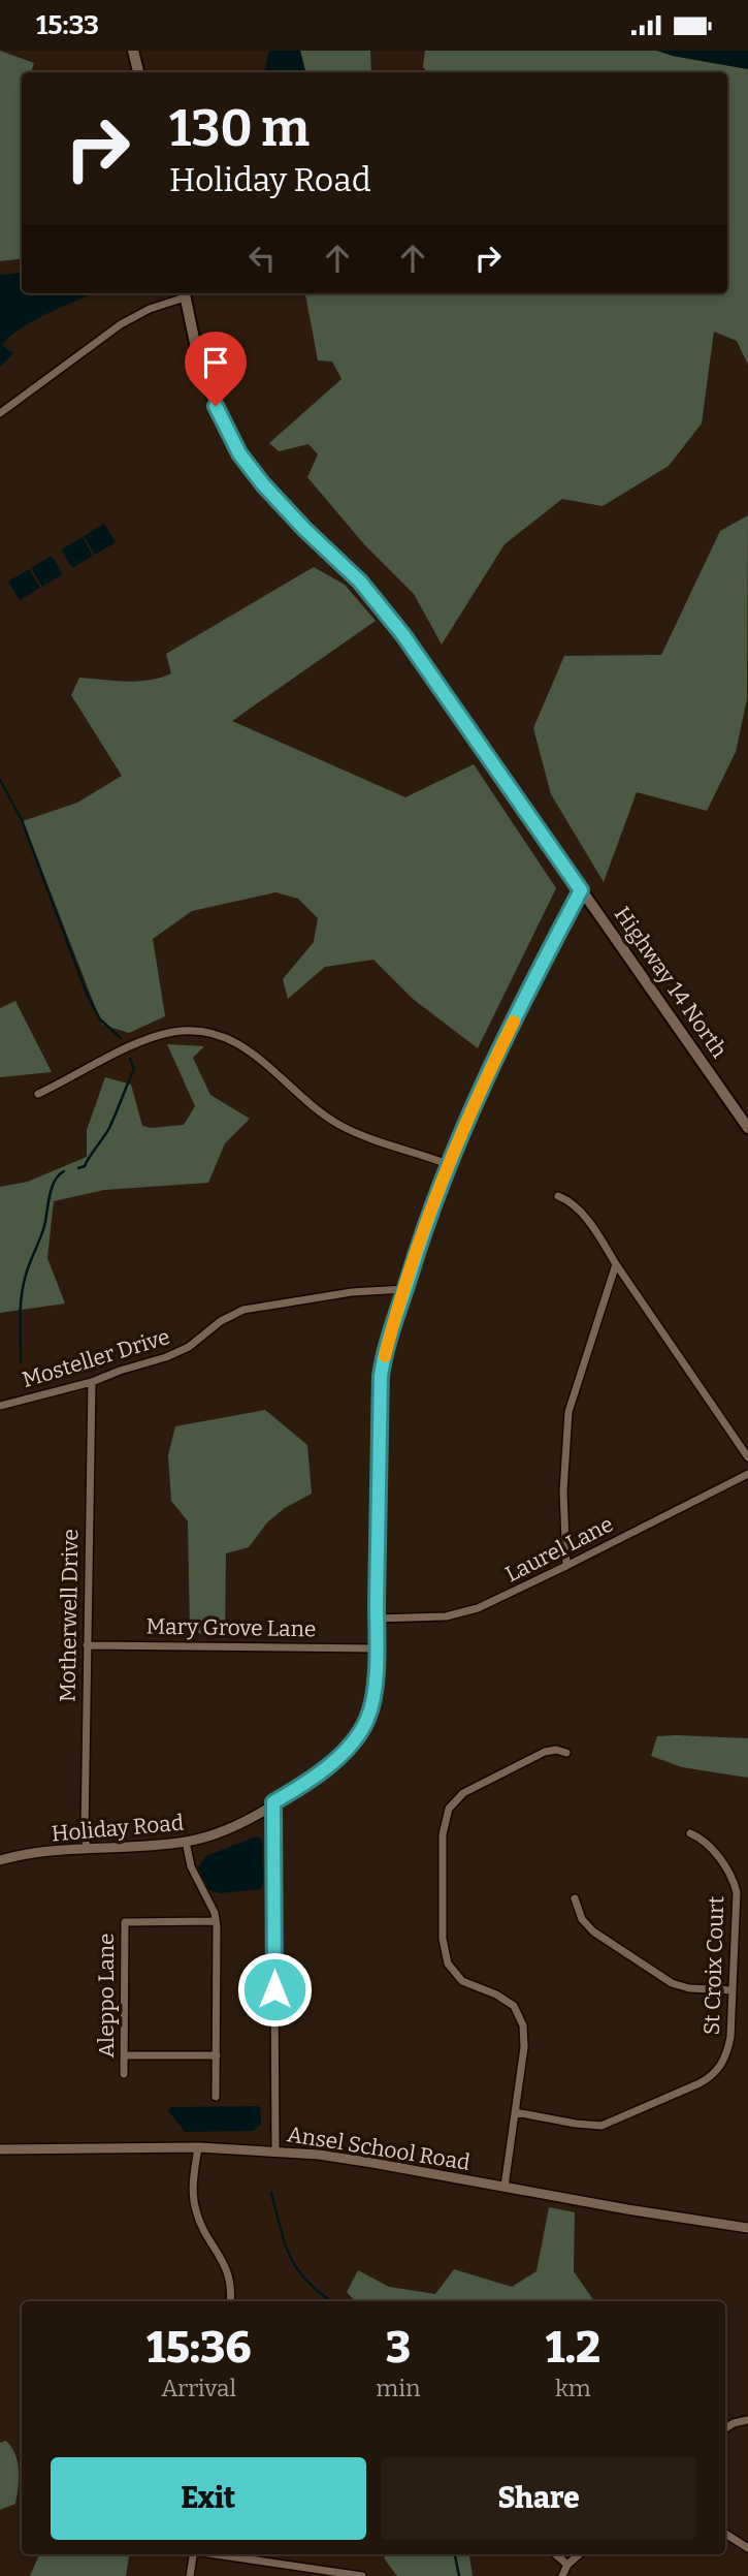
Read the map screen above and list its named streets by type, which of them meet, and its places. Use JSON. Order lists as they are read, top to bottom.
{
  "streets": {
    "main road": ["Highway 14 North"],
    "street": [
      "Mosteller Drive",
      "Laurel Lane",
      "Motherwell Drive",
      "Mary Grove Lane",
      "Holiday Road",
      "St Croix Court",
      "Aleppo Lane",
      "Ansel School Road"
    ]
  },
  "crossings": [
    ["Highway 14 North", "Holiday Road"],
    ["Mosteller Drive", "Motherwell Drive"],
    ["Mosteller Drive", "Holiday Road"],
    ["Laurel Lane", "Holiday Road"],
    ["Motherwell Drive", "Mary Grove Lane"],
    ["Motherwell Drive", "Holiday Road"],
    ["Mary Grove Lane", "Holiday Road"]
  ],
  "page": {
    "status": "15:33",
    "turn": ["130 m", "Holiday Road"],
    "eta": [
      "15:36",
      "Arrival",
      "3",
      "min",
      "1.2",
      "km"
    ],
    "buttons": ["Exit", "Share"]
  }
}
